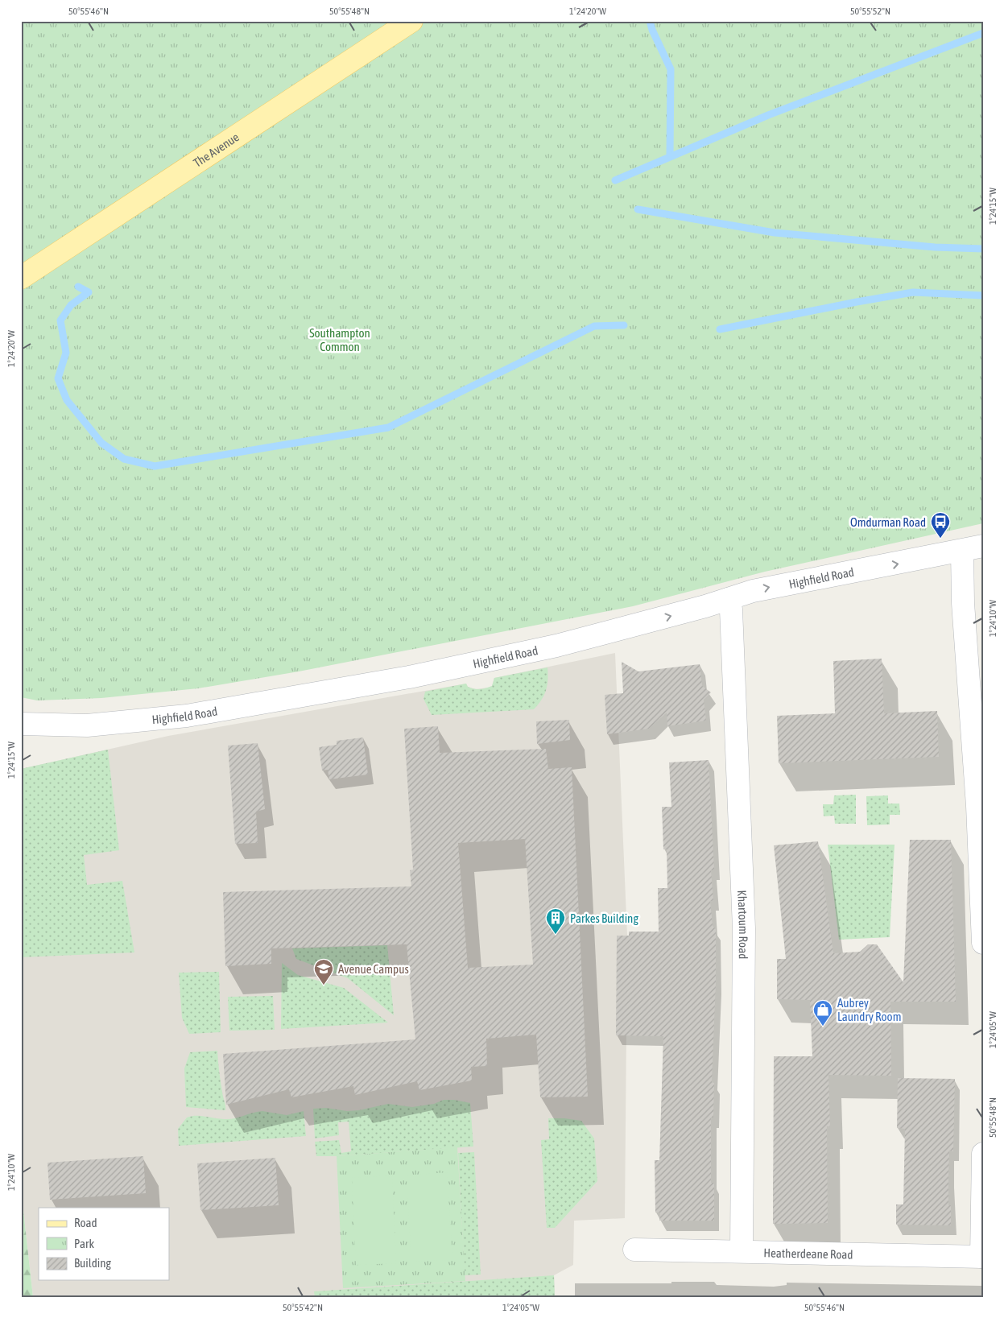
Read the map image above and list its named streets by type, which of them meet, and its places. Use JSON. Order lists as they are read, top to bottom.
{
  "streets": {
    "main road": ["The Avenue"],
    "street": ["Highfield Road", "Khartoum Road", "Heatherdeane Road"]
  },
  "crossings": [
    ["Highfield Road", "Khartoum Road"],
    ["Khartoum Road", "Heatherdeane Road"]
  ],
  "one_way": ["Highfield Road"],
  "parks": ["Southampton Common"],
  "places": {
    "bus stop": ["Omdurman Road"],
    "building": ["Parkes Building"],
    "school or university": ["Avenue Campus"],
    "shop": ["Aubrey Laundry Room"]
  },
  "legend": ["Road", "Park", "Building"],
  "coordinates": [
    "50°55'46\"N",
    "50°55'48\"N",
    "1°24'20\"W",
    "50°55'52\"N",
    "1°24'15\"W",
    "1°24'10\"W",
    "1°24'05\"W",
    "50°55'42\"N"
  ]
}
